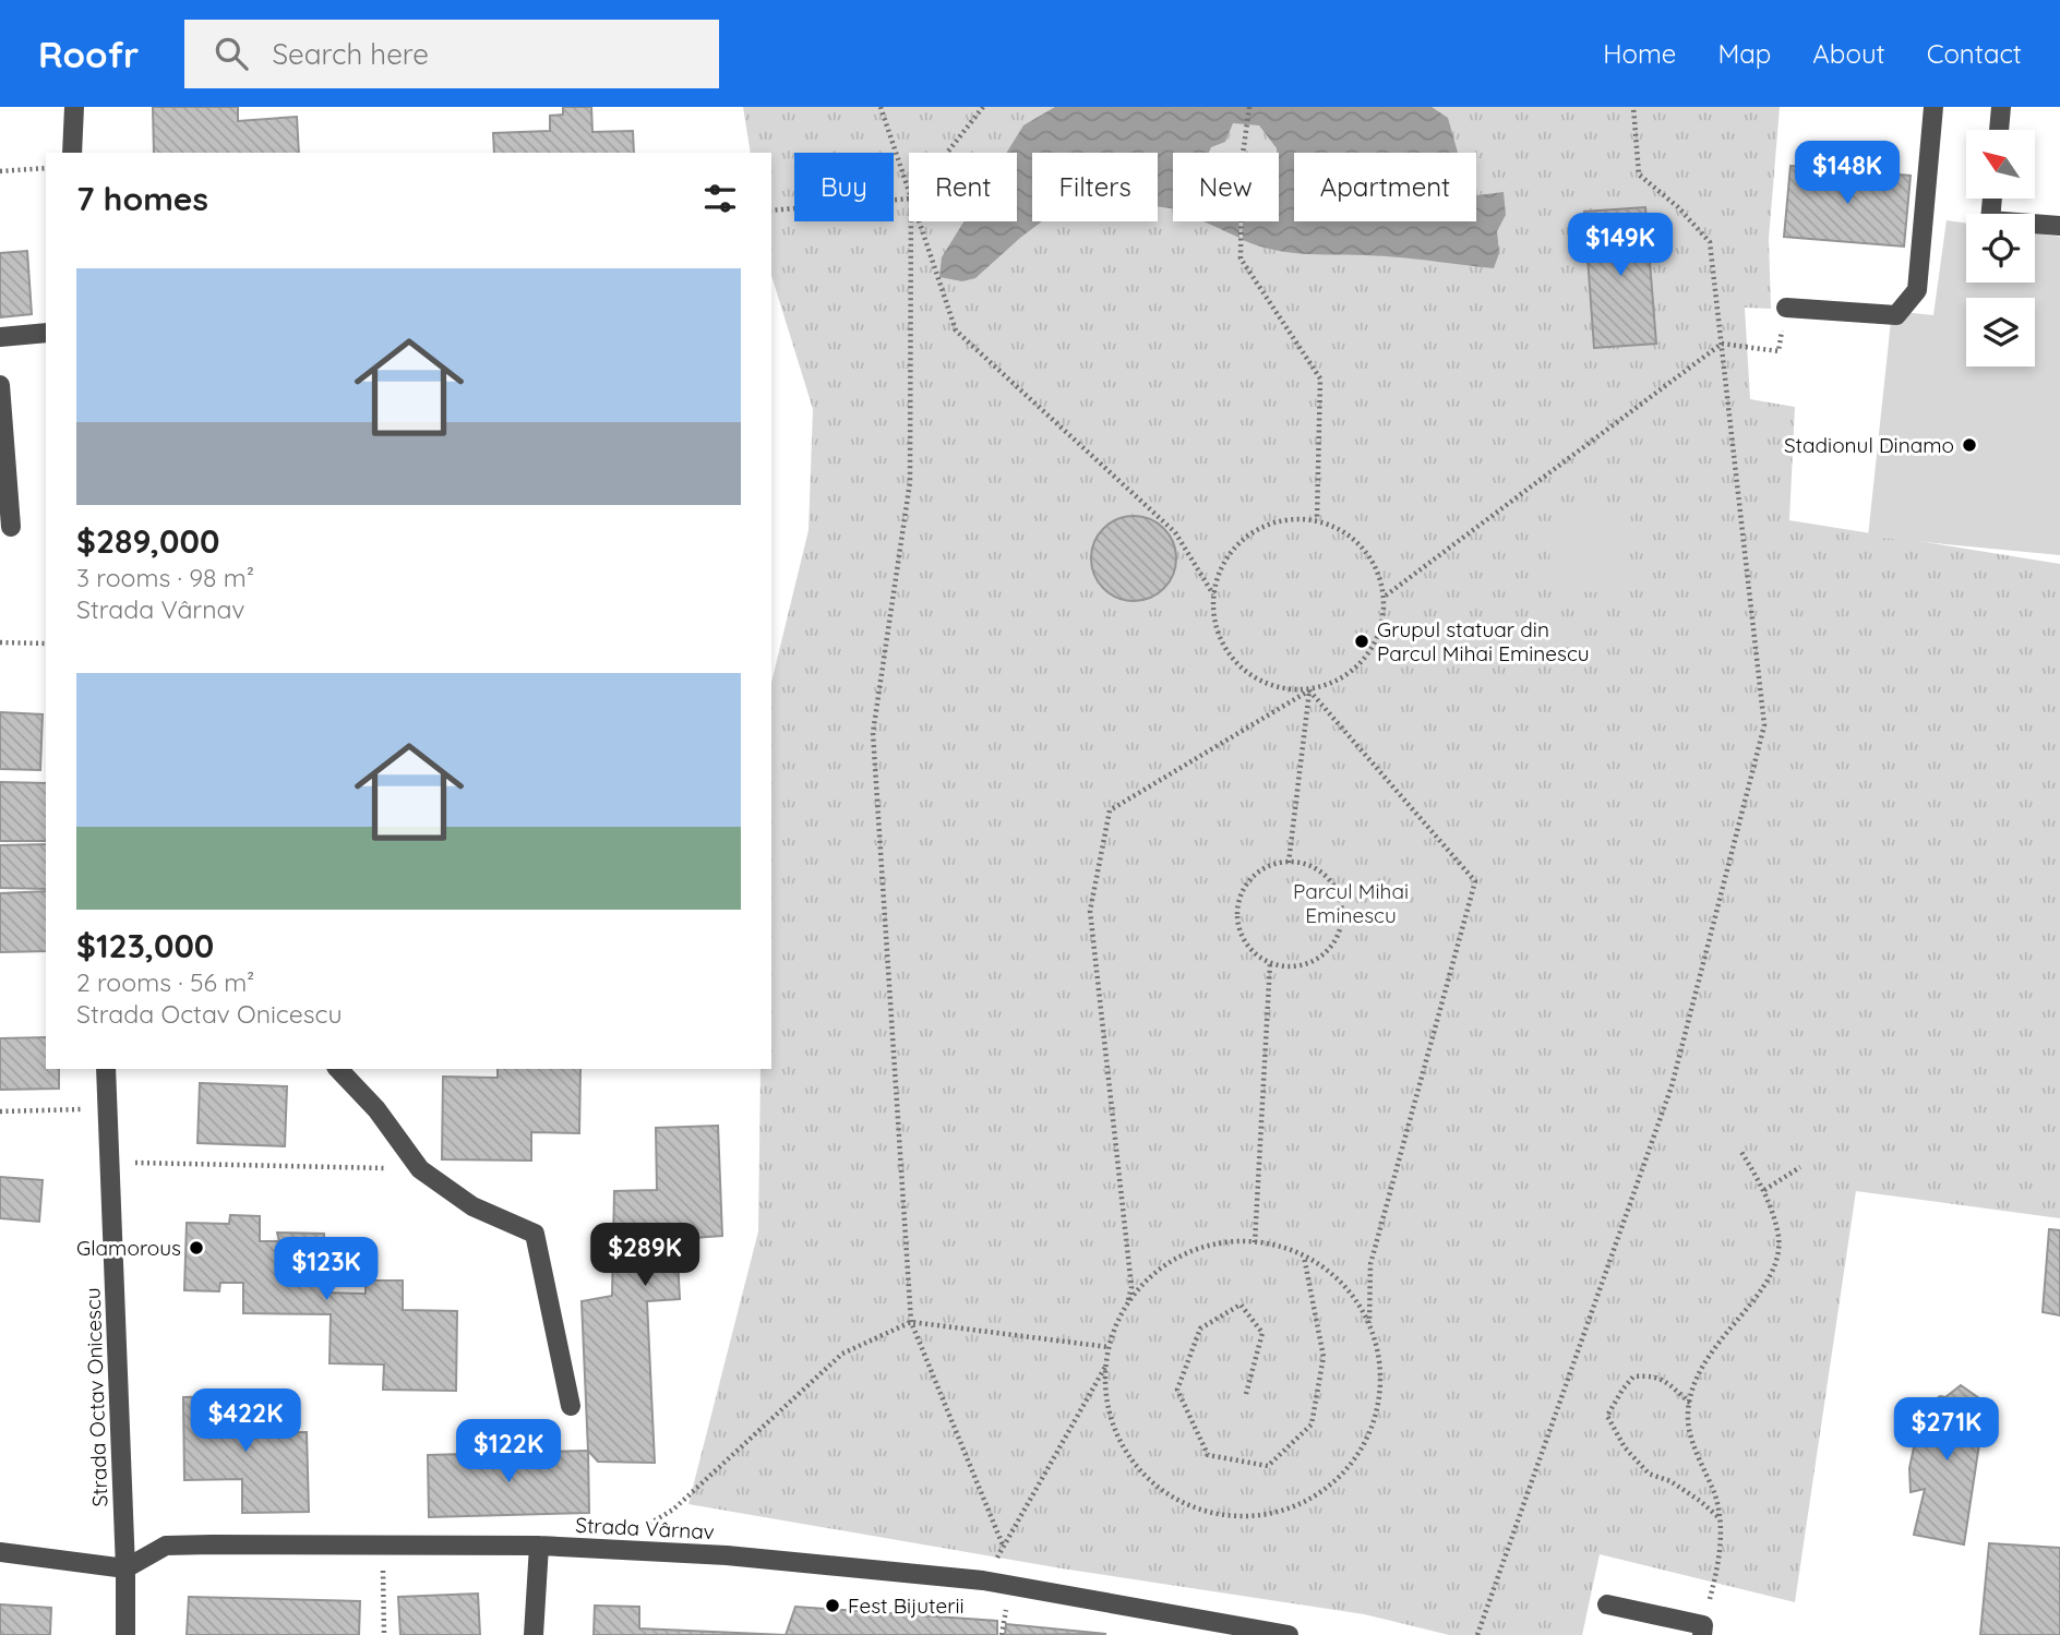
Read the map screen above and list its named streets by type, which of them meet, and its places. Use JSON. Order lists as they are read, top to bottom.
{
  "streets": {
    "street": ["Strada Octav Onicescu", "Strada Vârnav"]
  },
  "crossings": [
    ["Strada Octav Onicescu", "Strada Vârnav"]
  ],
  "parks": ["Parcul Mihai Eminescu"],
  "places": [
    "Stadionul Dinamo",
    "Grupul statuar din Parcul Mihai Eminescu",
    "Glamorous",
    "Fest Bijuterii"
  ],
  "north": "top left",
  "page": {
    "header": "Roofr",
    "search": "Search here",
    "nav": [
      "Home",
      "Map",
      "About",
      "Contact"
    ],
    "price": [
      "$148K",
      "$149K",
      "$289K",
      "$123K",
      "$422K",
      "$271K",
      "$122K"
    ],
    "chip": [
      "Buy",
      "Rent",
      "Filters",
      "New",
      "Apartment"
    ],
    "heading": "7 homes",
    "list": [
      {
        "name": "$289,000",
        "note": "3 rooms · 98 m² · Strada Vârnav"
      },
      {
        "name": "$123,000",
        "note": "2 rooms · 56 m² · Strada Octav Onicescu"
      }
    ]
  }
}
